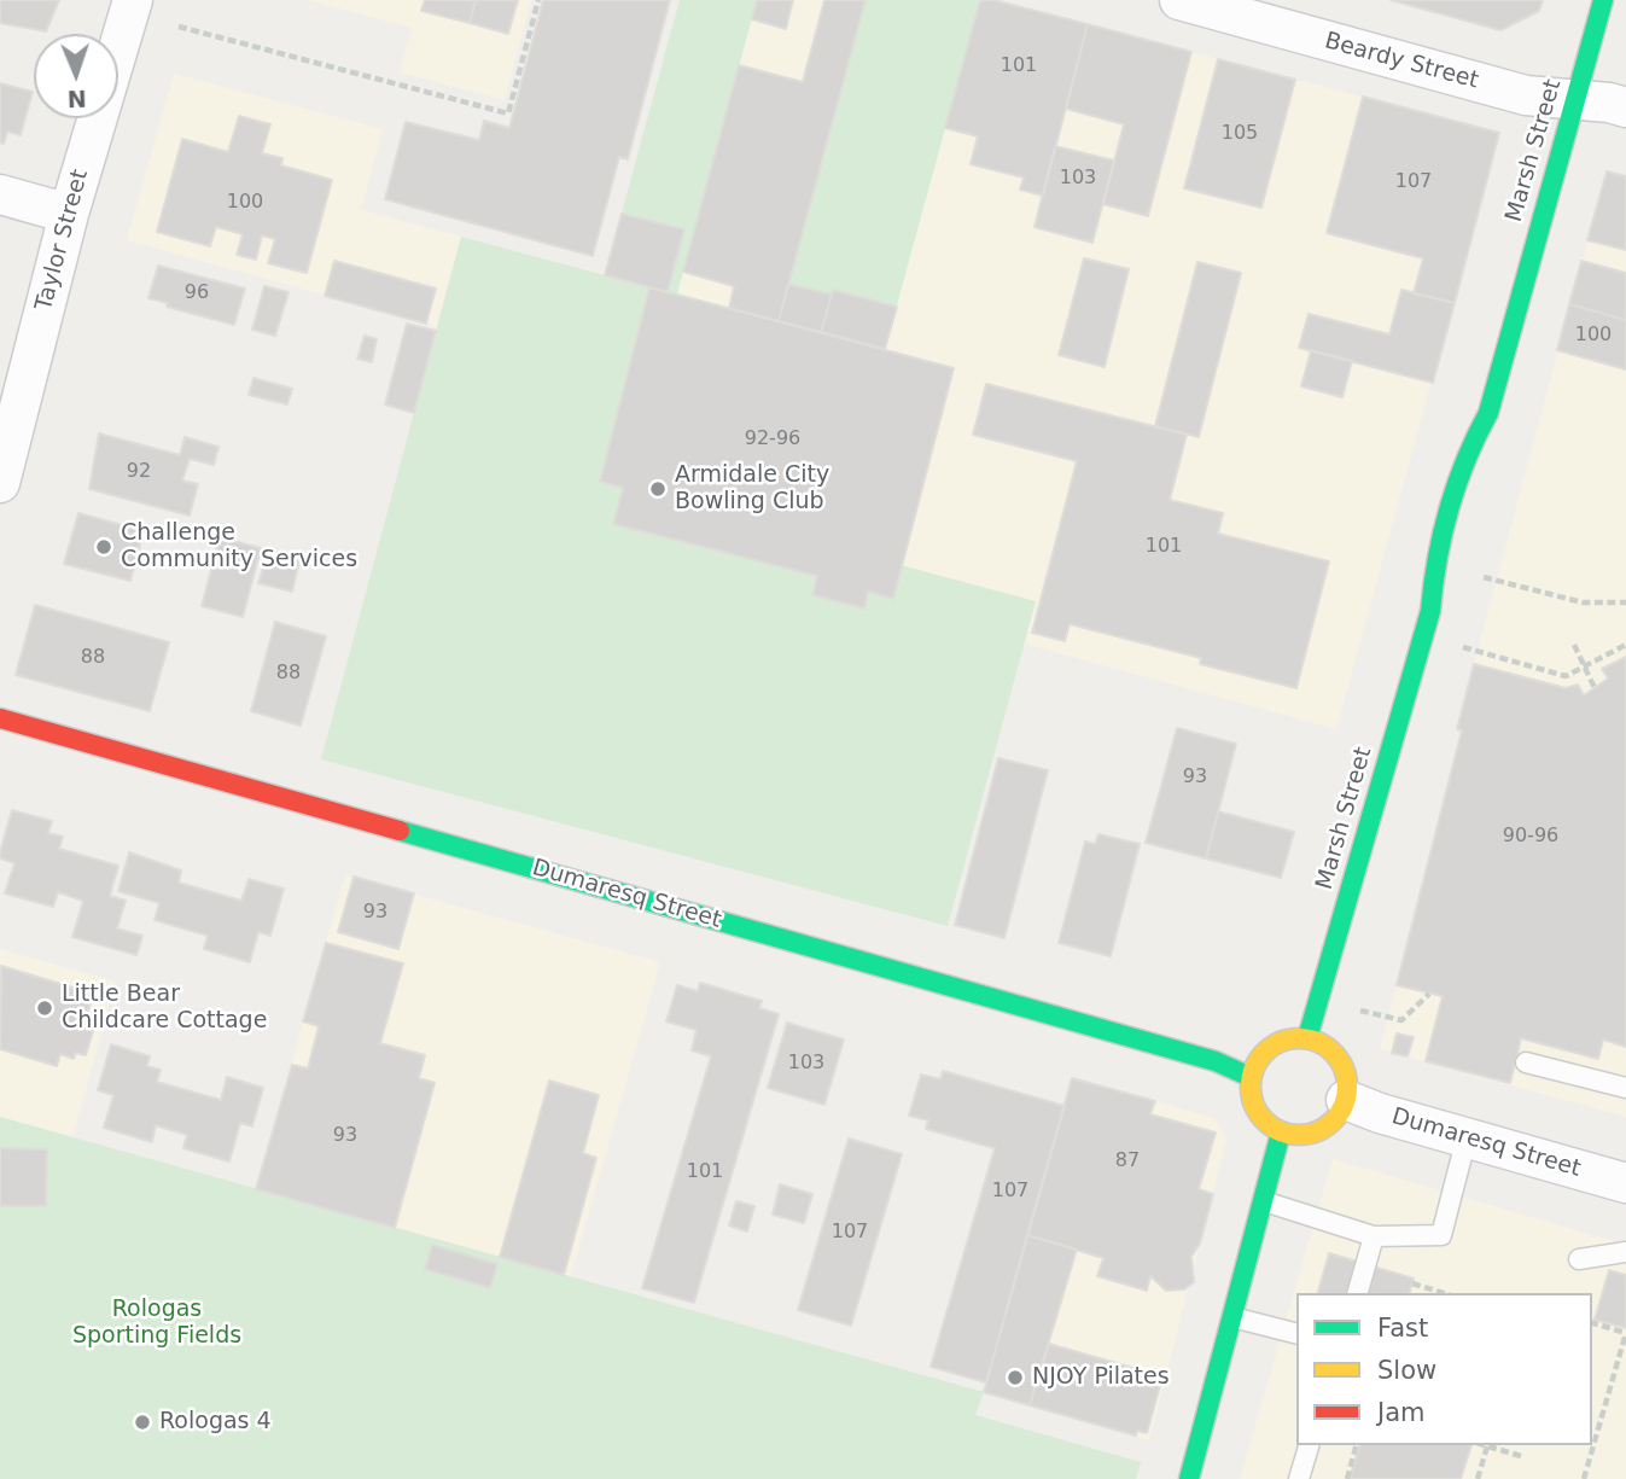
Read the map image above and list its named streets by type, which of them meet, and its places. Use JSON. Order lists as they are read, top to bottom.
{
  "streets": {
    "main road": ["Marsh Street", "Dumaresq Street"],
    "street": ["Beardy Street", "Taylor Street"]
  },
  "crossings": [
    ["Beardy Street", "Marsh Street"],
    ["Marsh Street", "Dumaresq Street"]
  ],
  "parks": ["Rologas Sporting Fields"],
  "places": [
    "Armidale City Bowling Club",
    "Challenge Community Services",
    "Little Bear Childcare Cottage",
    "NJOY Pilates",
    "Rologas 4"
  ],
  "house_numbers": [
    "101",
    "105",
    "103",
    "107",
    "100",
    "96",
    "100",
    "92-96",
    "92",
    "101",
    "88",
    "88",
    "93",
    "90-96",
    "93",
    "103",
    "93",
    "87",
    "101",
    "107",
    "107"
  ],
  "legend": ["Fast", "Slow", "Jam"],
  "north": "bottom"
}
